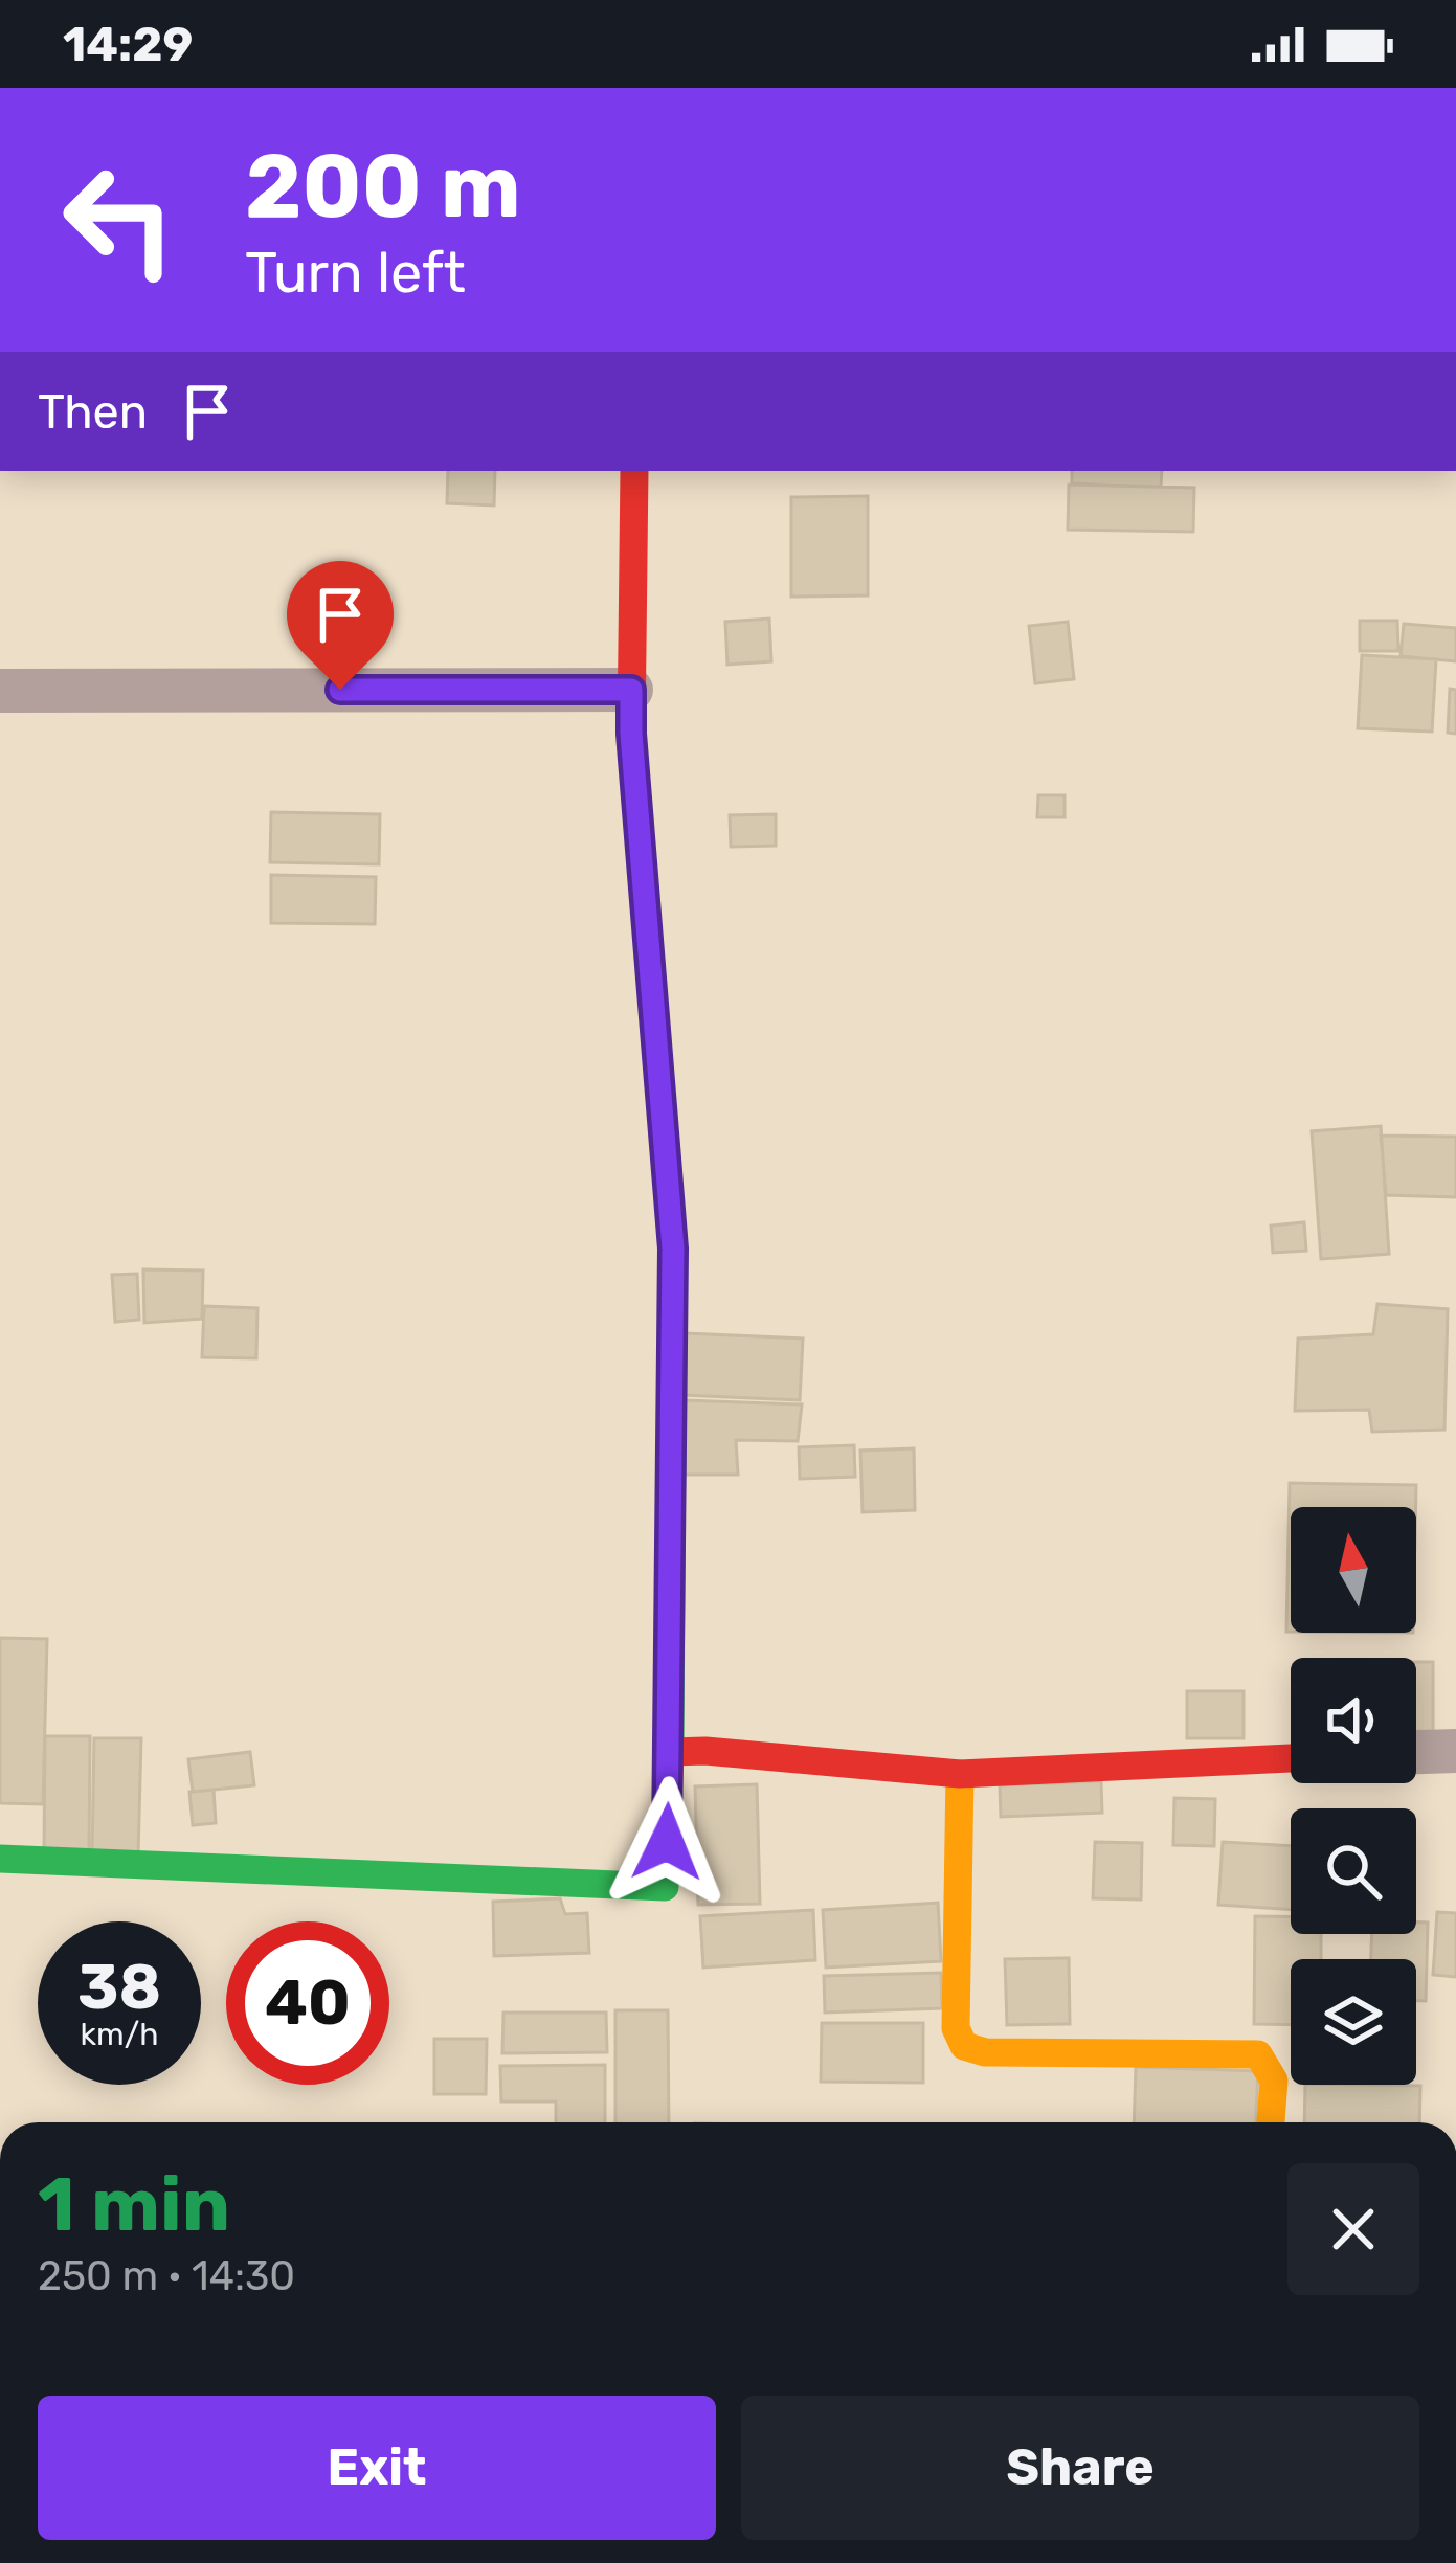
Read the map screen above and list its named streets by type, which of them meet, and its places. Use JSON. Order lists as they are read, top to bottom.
{
  "north": "top",
  "page": {
    "status": "14:29",
    "turn": ["200 m", "Turn left"],
    "then": "Then",
    "speed": "38 km/h",
    "limit": "40",
    "heading": ["1 min", "250 m · 14:30"],
    "buttons": ["Exit", "Share"]
  }
}
